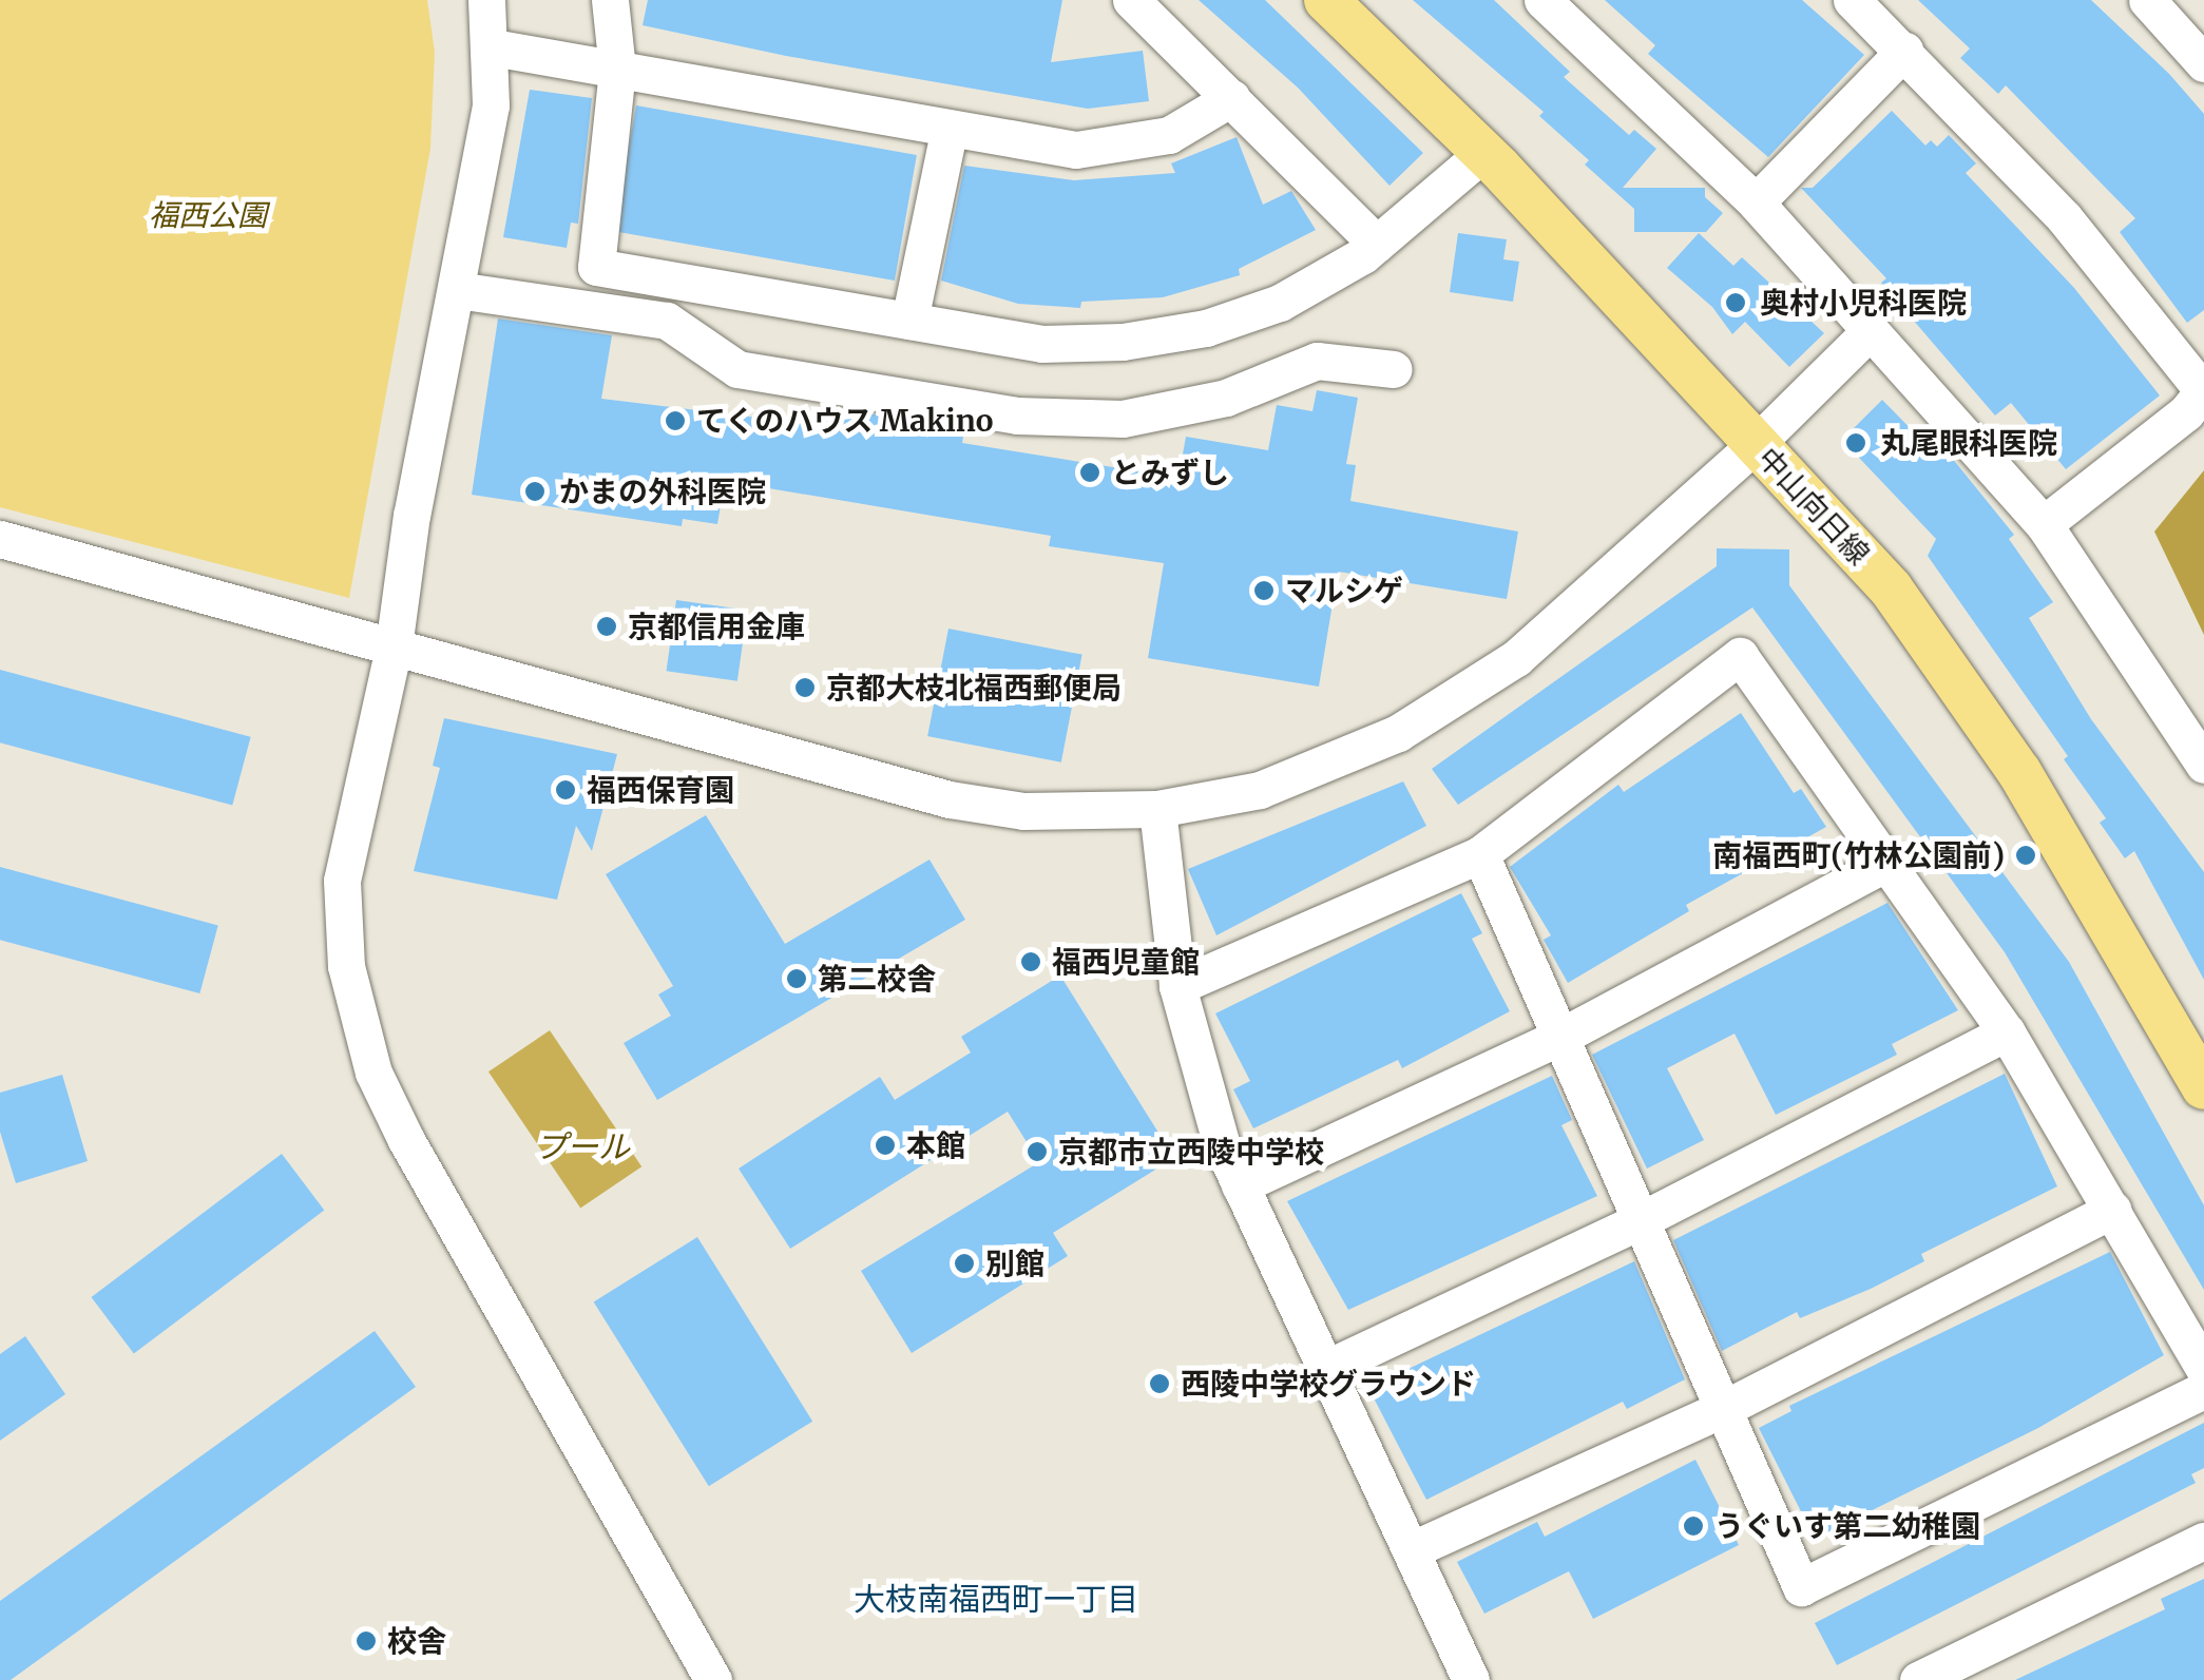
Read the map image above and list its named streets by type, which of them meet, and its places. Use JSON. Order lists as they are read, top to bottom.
{
  "streets": {
    "main road": ["中山向日線"]
  },
  "districts": ["大枝南福西町一丁目"],
  "water": ["プール"],
  "parks": ["福西公園"],
  "places": [
    "奥村小児科医院",
    "てくのハウス Makino",
    "丸尾眼科医院",
    "とみずし",
    "かまの外科医院",
    "マルシゲ",
    "京都信用金庫",
    "京都大枝北福西郵便局",
    "福西保育園",
    "南福西町(竹林公園前)",
    "福西児童館",
    "第二校舎",
    "本館",
    "京都市立西陵中学校",
    "別館",
    "西陵中学校グラウンド",
    "うぐいす第二幼稚園",
    "校舎"
  ]
}
